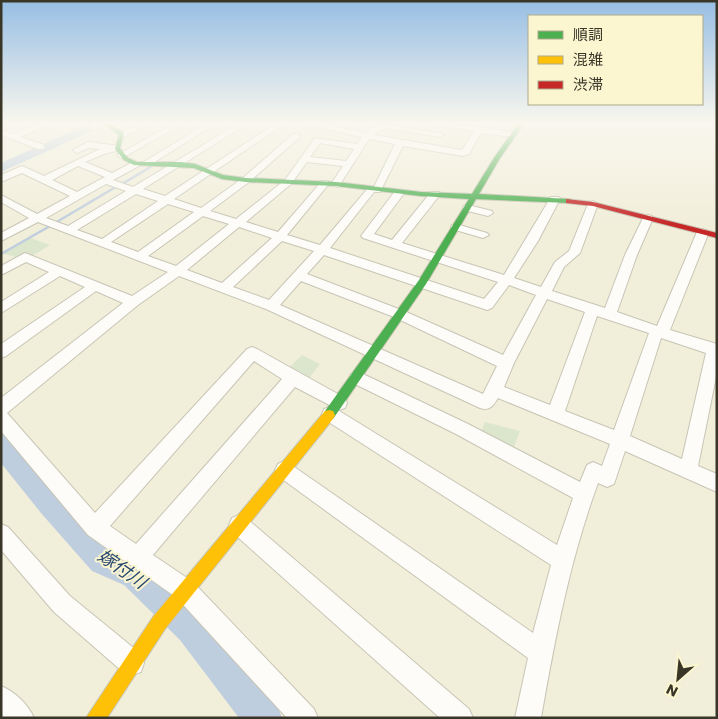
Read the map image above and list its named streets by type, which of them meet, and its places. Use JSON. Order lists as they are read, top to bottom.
{
  "water": ["嫁付川"],
  "legend": ["順調", "混雑", "渋滞"],
  "north": "bottom left"
}
